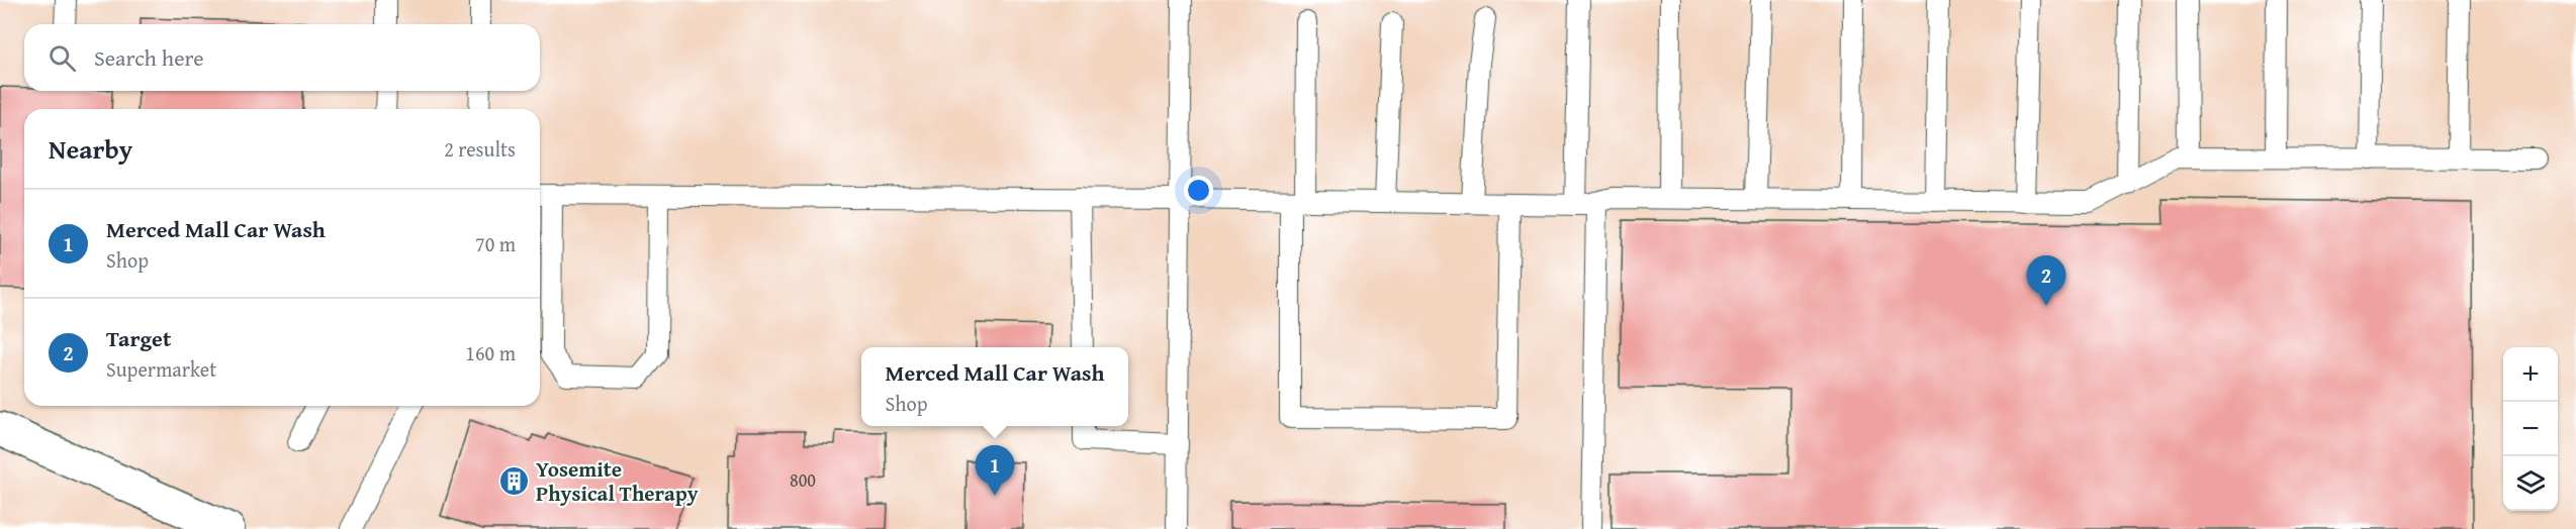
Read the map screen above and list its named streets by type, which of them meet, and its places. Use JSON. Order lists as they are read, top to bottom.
{
  "places": {
    "building": ["Yosemite Physical Therapy"]
  },
  "house_numbers": ["800"],
  "page": {
    "search": "Search here",
    "heading": ["Nearby", "2 results"],
    "list": [
      {
        "mark": "1",
        "name": "Merced Mall Car Wash",
        "note": "Shop",
        "value": "70 m"
      },
      {
        "mark": "2",
        "name": "Target",
        "note": "Supermarket",
        "value": "160 m"
      }
    ],
    "pins": ["2", "1"],
    "map_buttons": ["+", "−"],
    "popup": ["Merced Mall Car Wash", "Shop"]
  }
}
